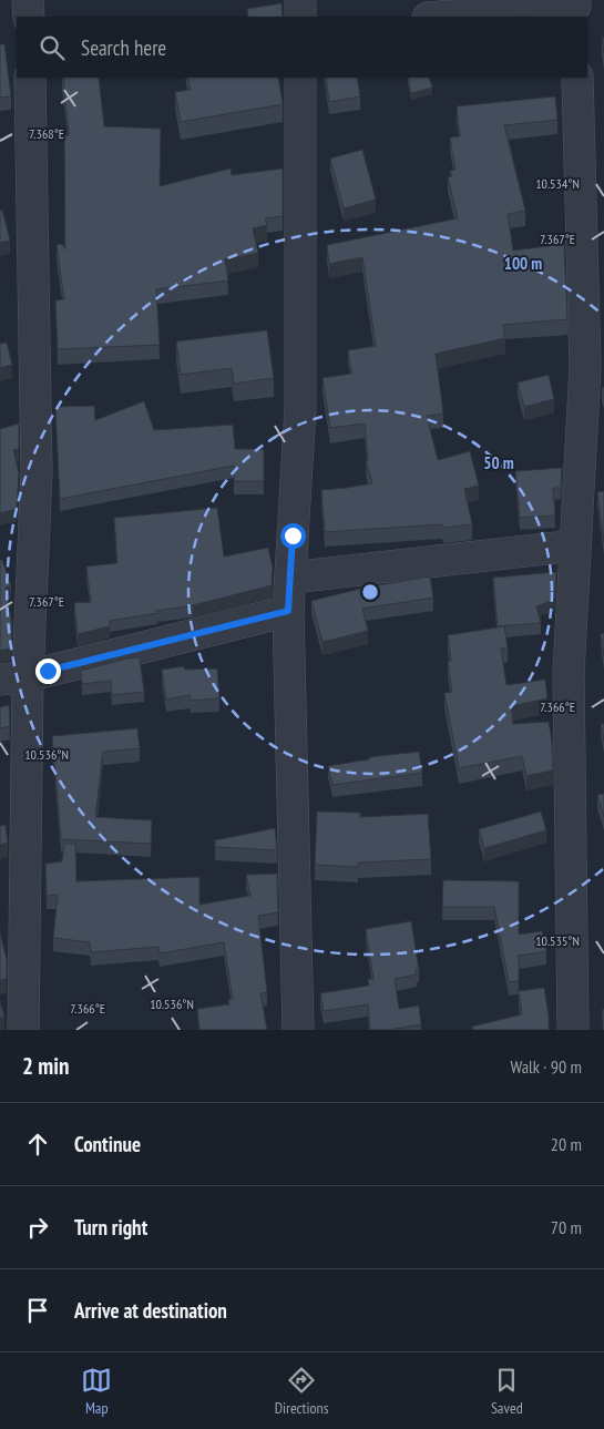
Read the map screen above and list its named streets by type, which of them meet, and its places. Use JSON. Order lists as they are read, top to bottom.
{
  "page": {
    "search": "Search here",
    "heading": ["2 min", "Walk · 90 m"],
    "list": [
      ["Continue", "20 m"],
      ["Turn right", "70 m"],
      "Arrive at destination"
    ],
    "nav": ["Map", "Directions", "Saved"]
  },
  "coordinates": [
    "7.368°E",
    "10.534°N",
    "7.367°E",
    "7.366°E",
    "10.536°N",
    "10.535°N"
  ],
  "rings": ["100 m", "50 m"]
}
